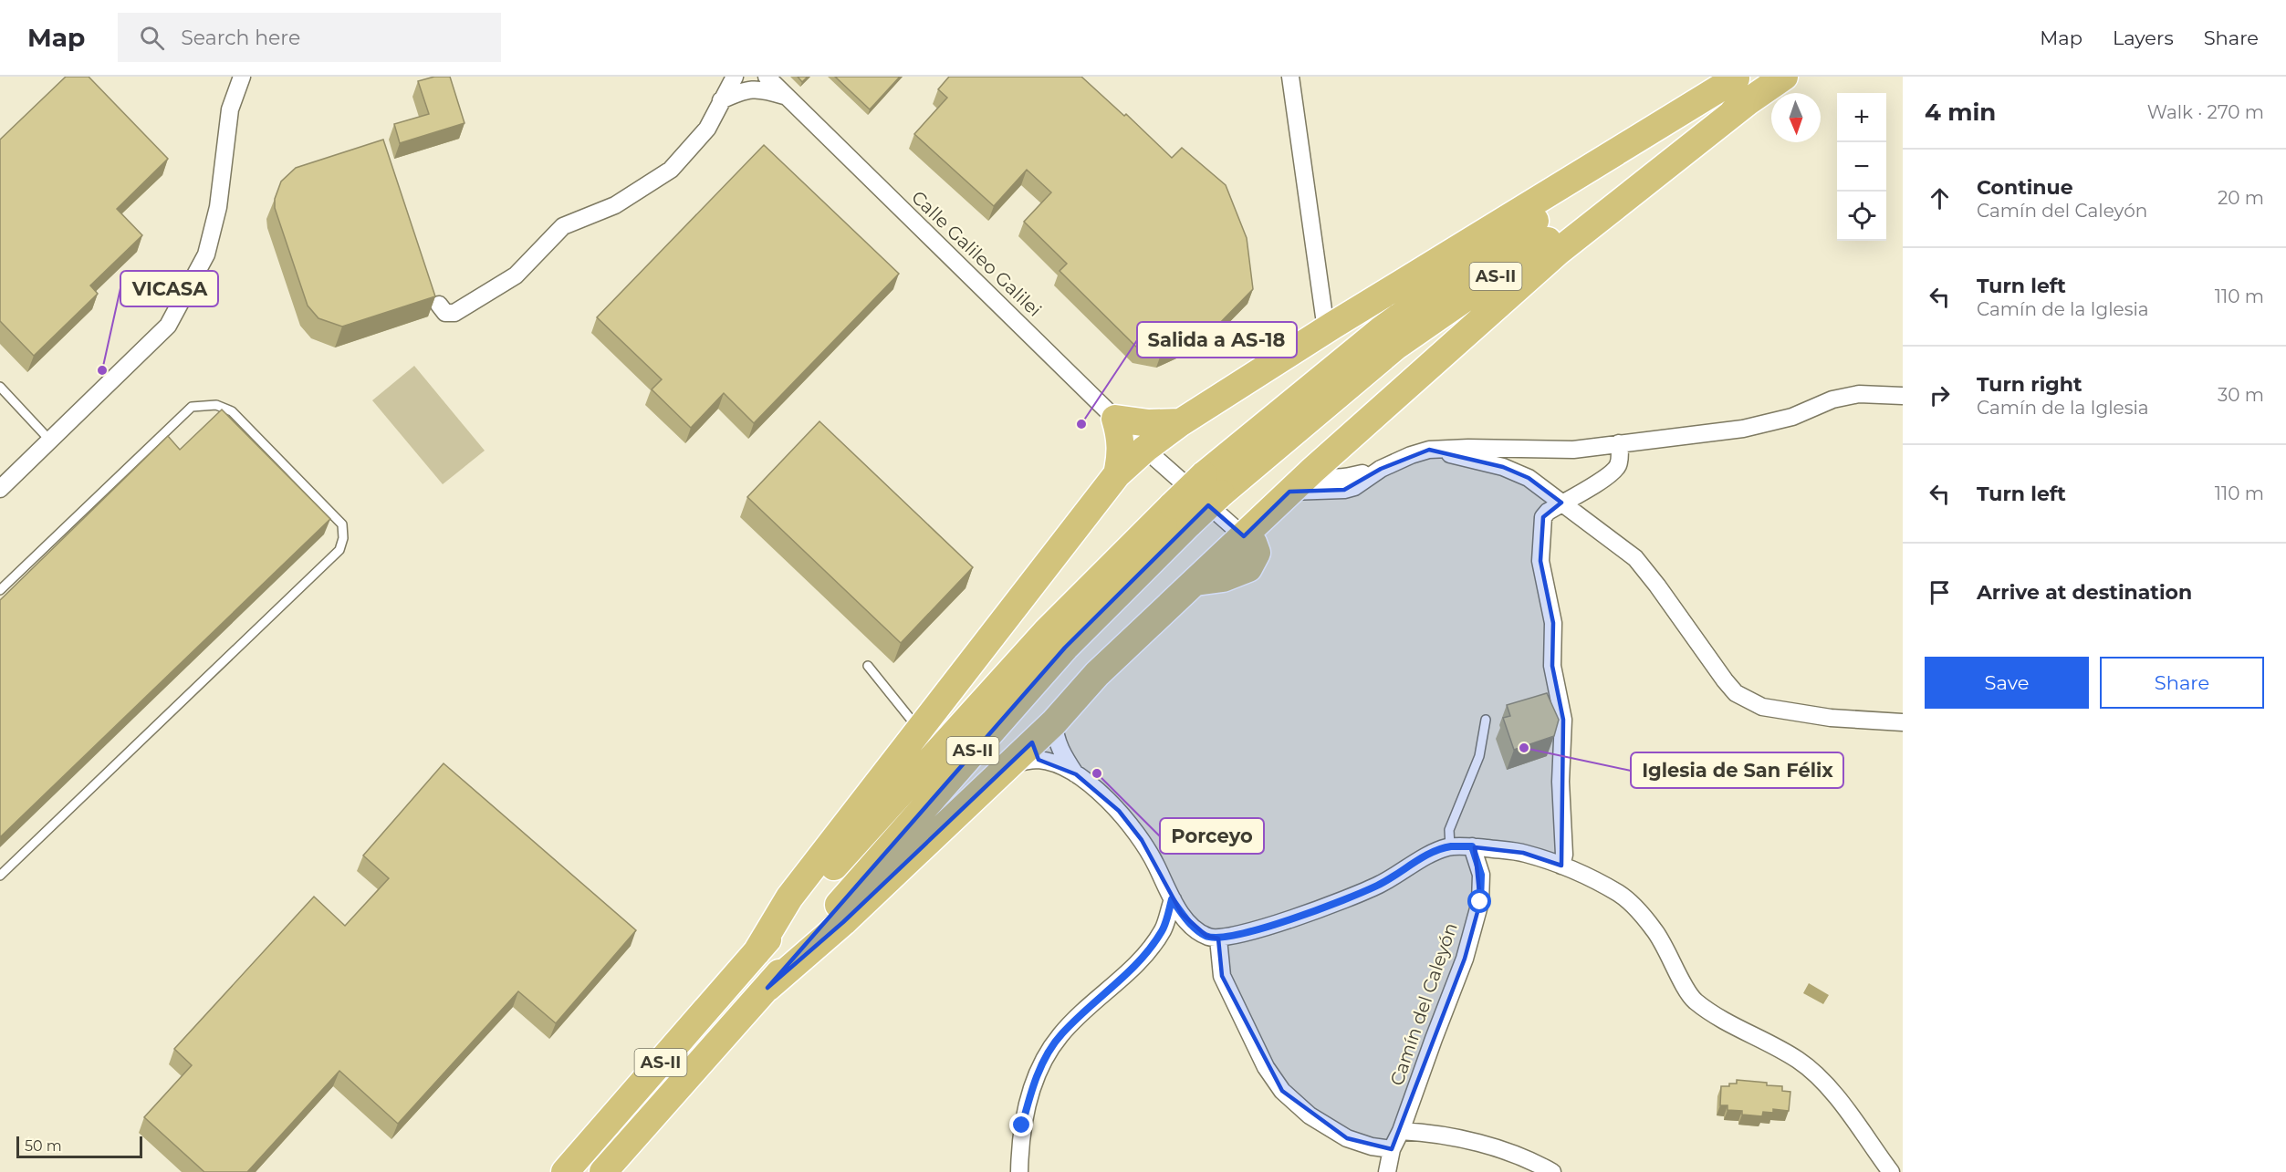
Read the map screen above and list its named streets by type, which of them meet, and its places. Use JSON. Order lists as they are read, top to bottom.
{
  "streets": {
    "highway": ["AS-II"],
    "street": ["Calle Galileo Galilei", "Camín del Caleyón"]
  },
  "places": [
    "VICASA",
    "Salida a AS-18",
    "Iglesia de San Félix",
    "Porceyo"
  ],
  "scale_bar": "50 m",
  "north": "bottom",
  "page": {
    "header": "Map",
    "search": "Search here",
    "nav": ["Map", "Layers", "Share"],
    "heading": ["4 min", "Walk · 270 m"],
    "map_buttons": ["+", "−"],
    "list": [
      ["Continue", "Camín del Caleyón", "20 m"],
      ["Turn left", "Camín de la Iglesia", "110 m"],
      ["Turn right", "Camín de la Iglesia", "30 m"],
      ["Turn left", "110 m"],
      "Arrive at destination"
    ],
    "buttons": ["Save", "Share"],
    "scale": "50 m"
  }
}
